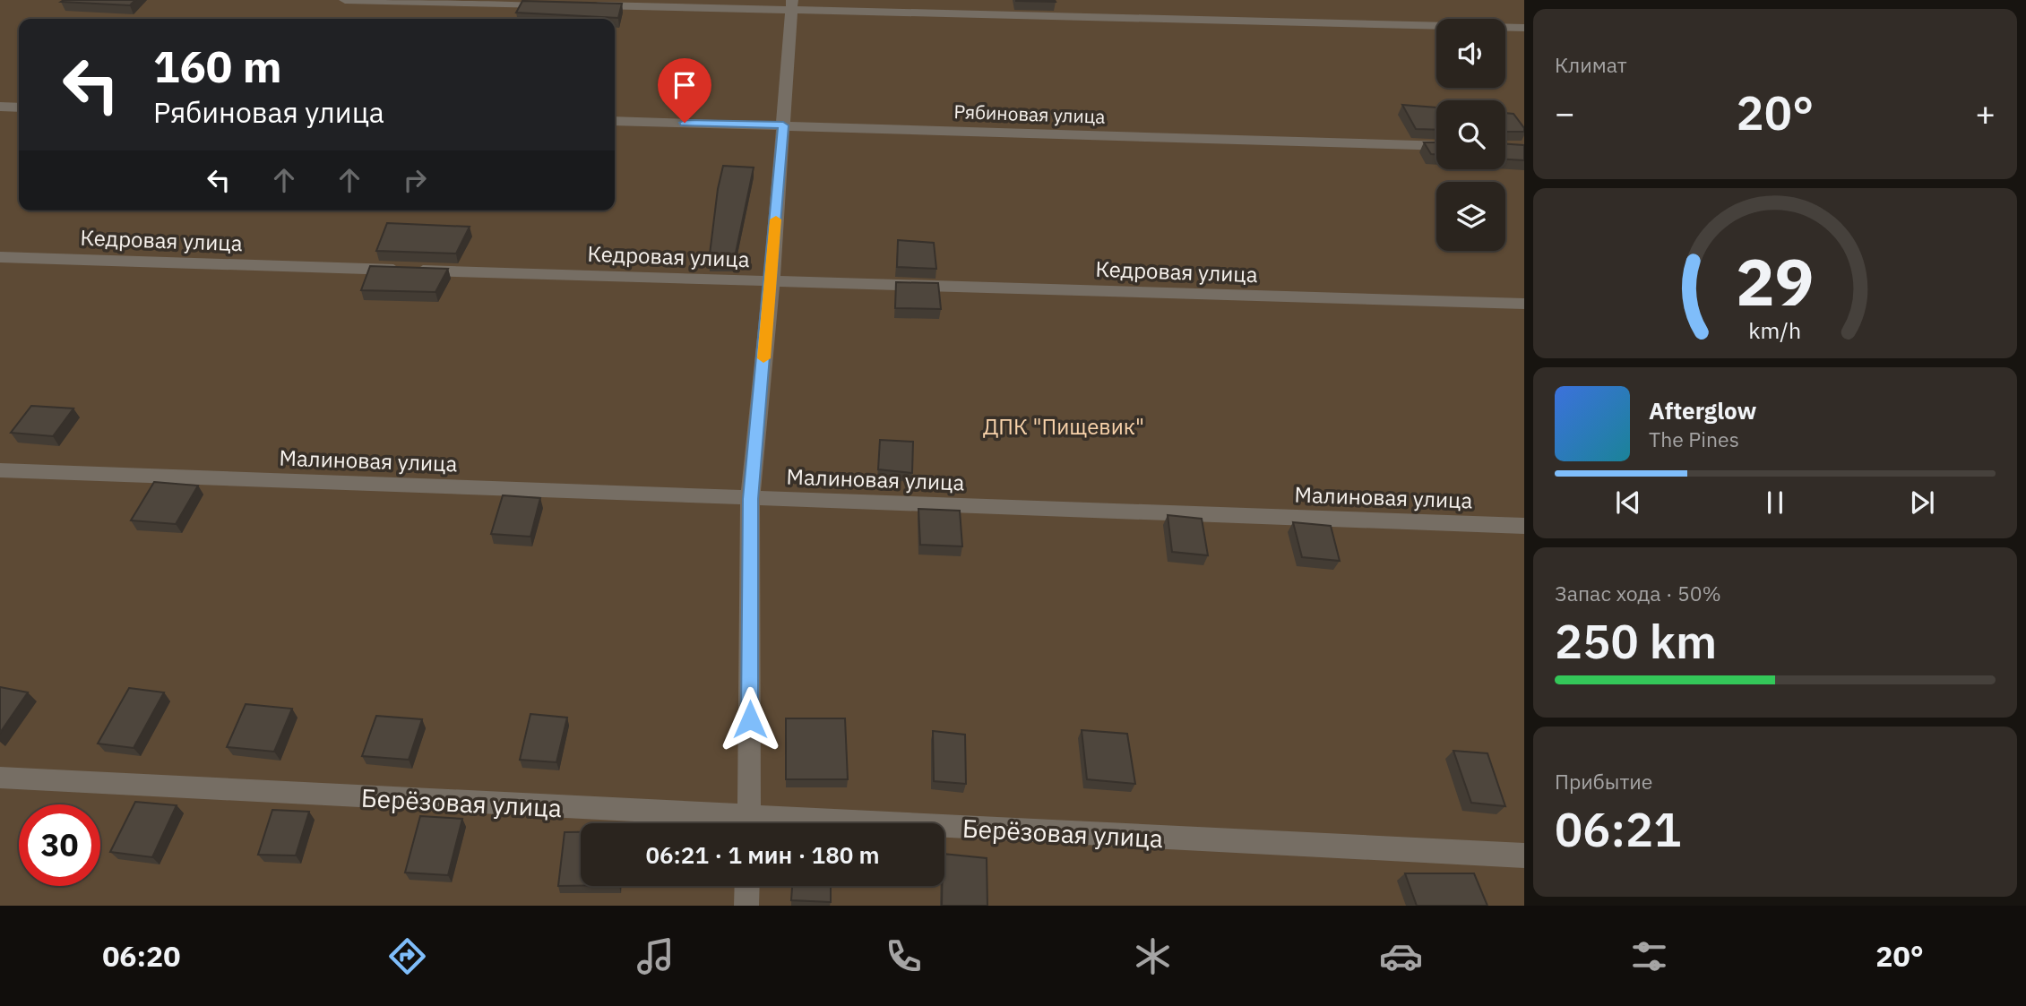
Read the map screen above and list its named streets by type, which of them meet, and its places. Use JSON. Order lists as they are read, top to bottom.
{
  "streets": {
    "street": [
      "Рябиновая улица",
      "Кедровая улица",
      "Малиновая улица",
      "Берёзовая улица"
    ]
  },
  "parks": ["ДПК \"Пищевик\""],
  "page": {
    "tile": [
      "Климат",
      ["Запас хода · 50%", "250 km"],
      ["Прибытие", "06:21"]
    ],
    "turn": ["160 m", "Рябиновая улица"],
    "heat": ["−", "20°", "+"],
    "song": ["Afterglow", "The Pines"],
    "limit": "30",
    "trip": "06:21 · 1 мин · 180 m",
    "tabs": ["06:20", "20°"],
    "gauge": ["29", "km/h"]
  }
}
